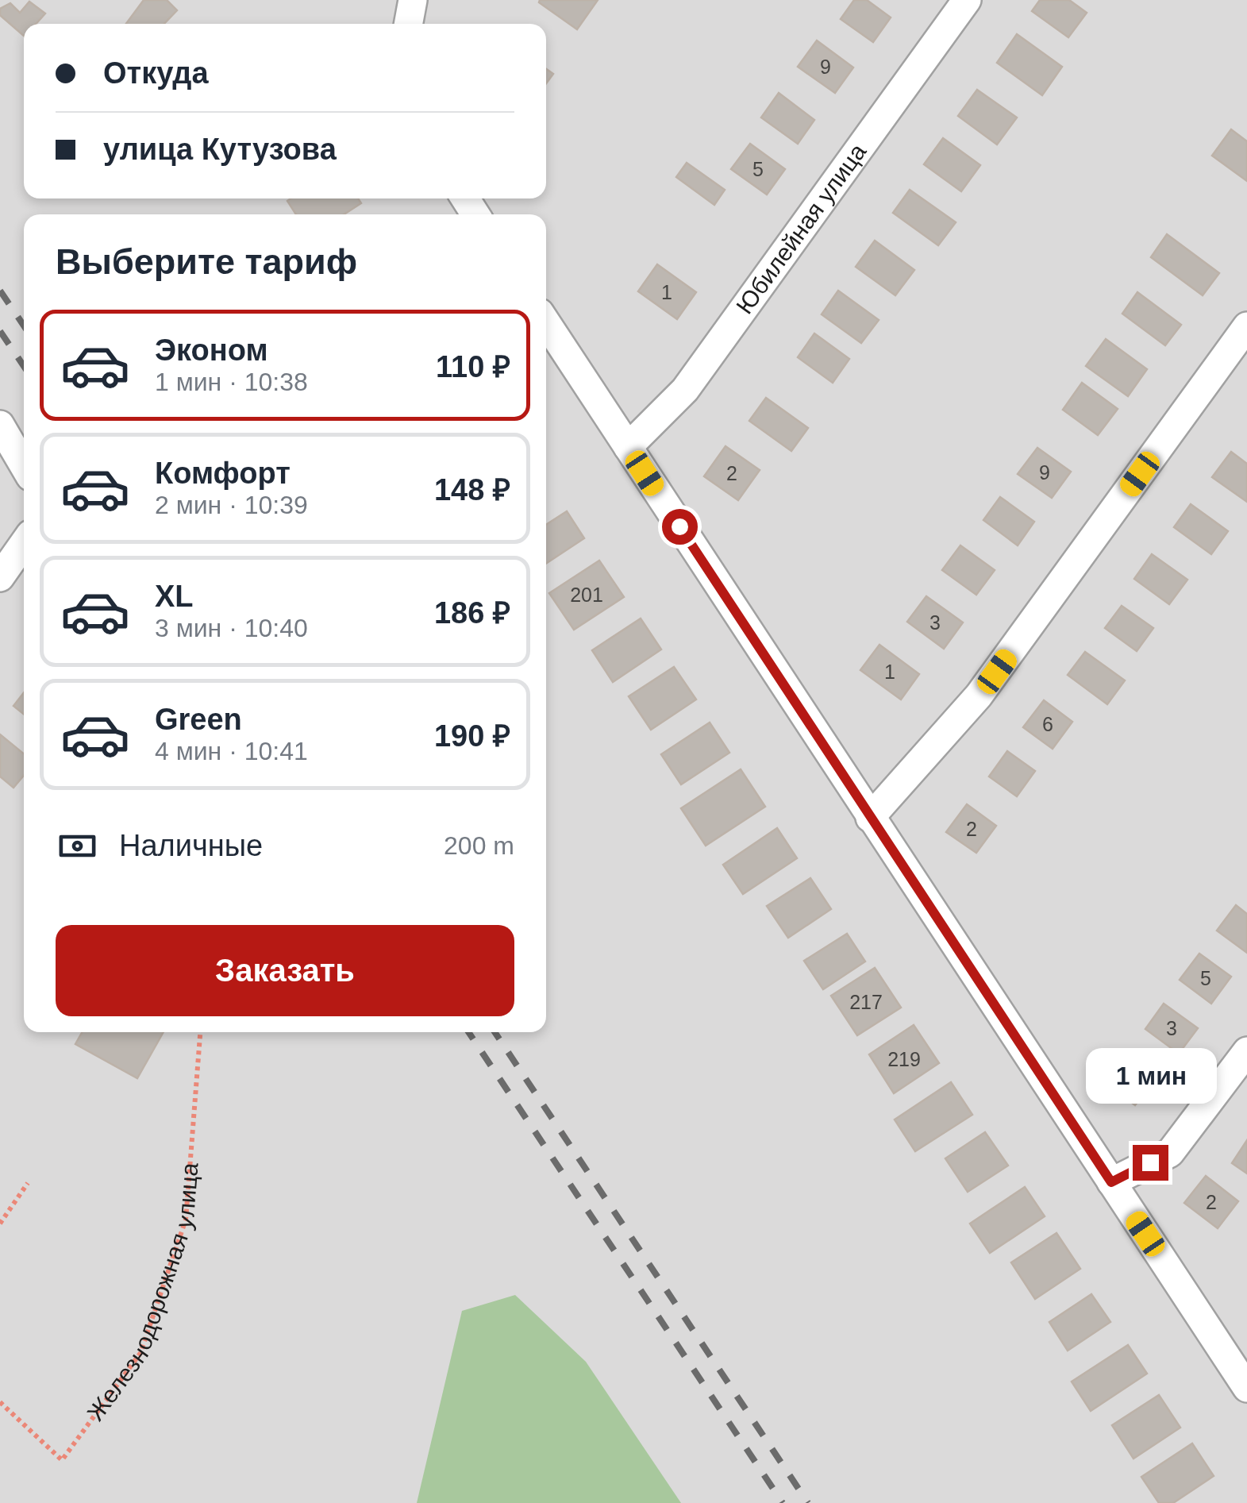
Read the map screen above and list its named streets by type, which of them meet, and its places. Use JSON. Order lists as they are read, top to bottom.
{
  "streets": {
    "street": ["Юбилейная улица"],
    "path": ["Железнодорожная улица"]
  },
  "house_numbers": [
    "9",
    "5",
    "1",
    "9",
    "2",
    "201",
    "3",
    "1",
    "6",
    "2",
    "5",
    "217",
    "3",
    "219",
    "2"
  ],
  "page": {
    "banner": ["Откуда", "улица Кутузова"],
    "heading": "Выберите тариф",
    "list": [
      {
        "name": "Эконом",
        "note": "1 мин · 10:38",
        "value": "110 ₽"
      },
      {
        "name": "Комфорт",
        "note": "2 мин · 10:39",
        "value": "148 ₽"
      },
      {
        "name": "XL",
        "note": "3 мин · 10:40",
        "value": "186 ₽"
      },
      {
        "name": "Green",
        "note": "4 мин · 10:41",
        "value": "190 ₽"
      }
    ],
    "pay": ["Наличные", "200 m"],
    "buttons": "Заказать",
    "bubble": "1 мин"
  }
}
